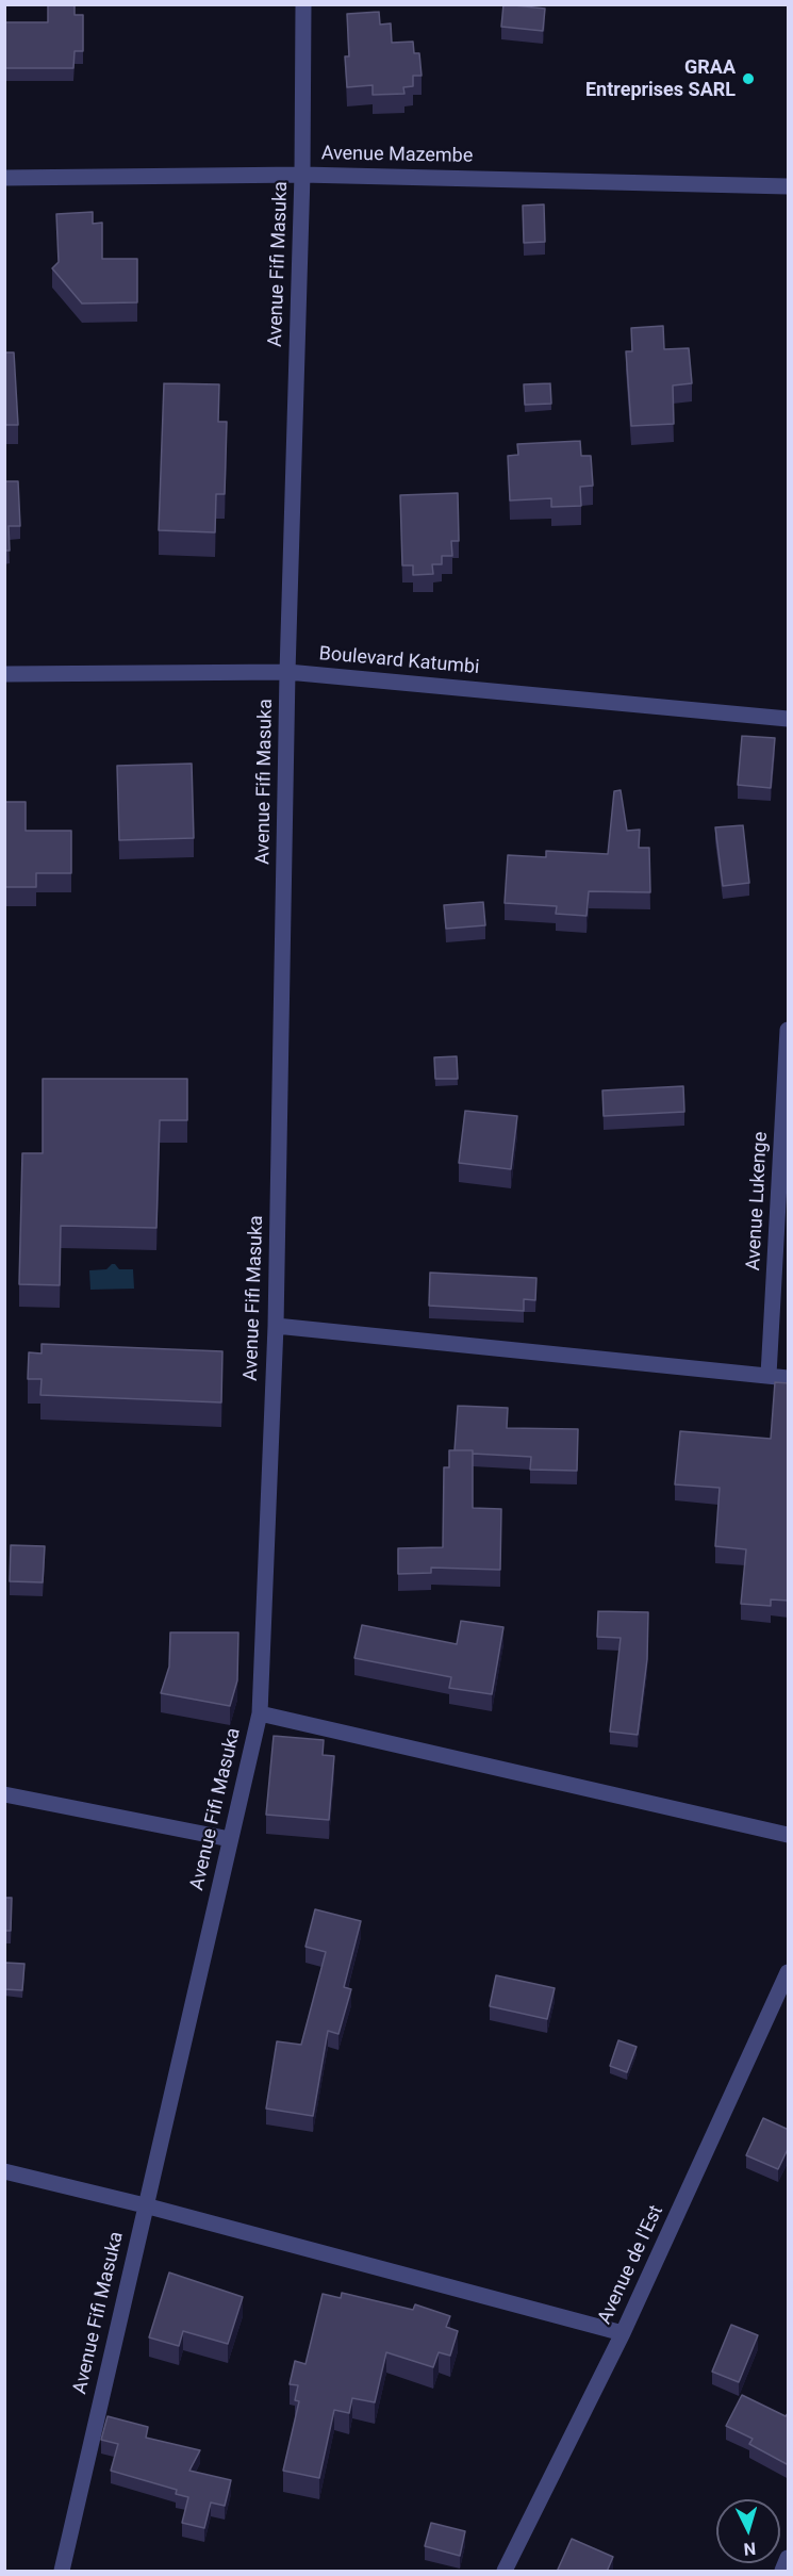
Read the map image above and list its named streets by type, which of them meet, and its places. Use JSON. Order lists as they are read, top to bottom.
{
  "streets": {
    "street": [
      "Avenue Mazembe",
      "Avenue Fifi Masuka",
      "Boulevard Katumbi",
      "Avenue Lukenge",
      "Avenue de l'Est"
    ]
  },
  "crossings": [
    ["Avenue Mazembe", "Avenue Fifi Masuka"],
    ["Avenue Fifi Masuka", "Boulevard Katumbi"]
  ],
  "places": ["GRAA Entreprises SARL"],
  "north": "bottom"
}
